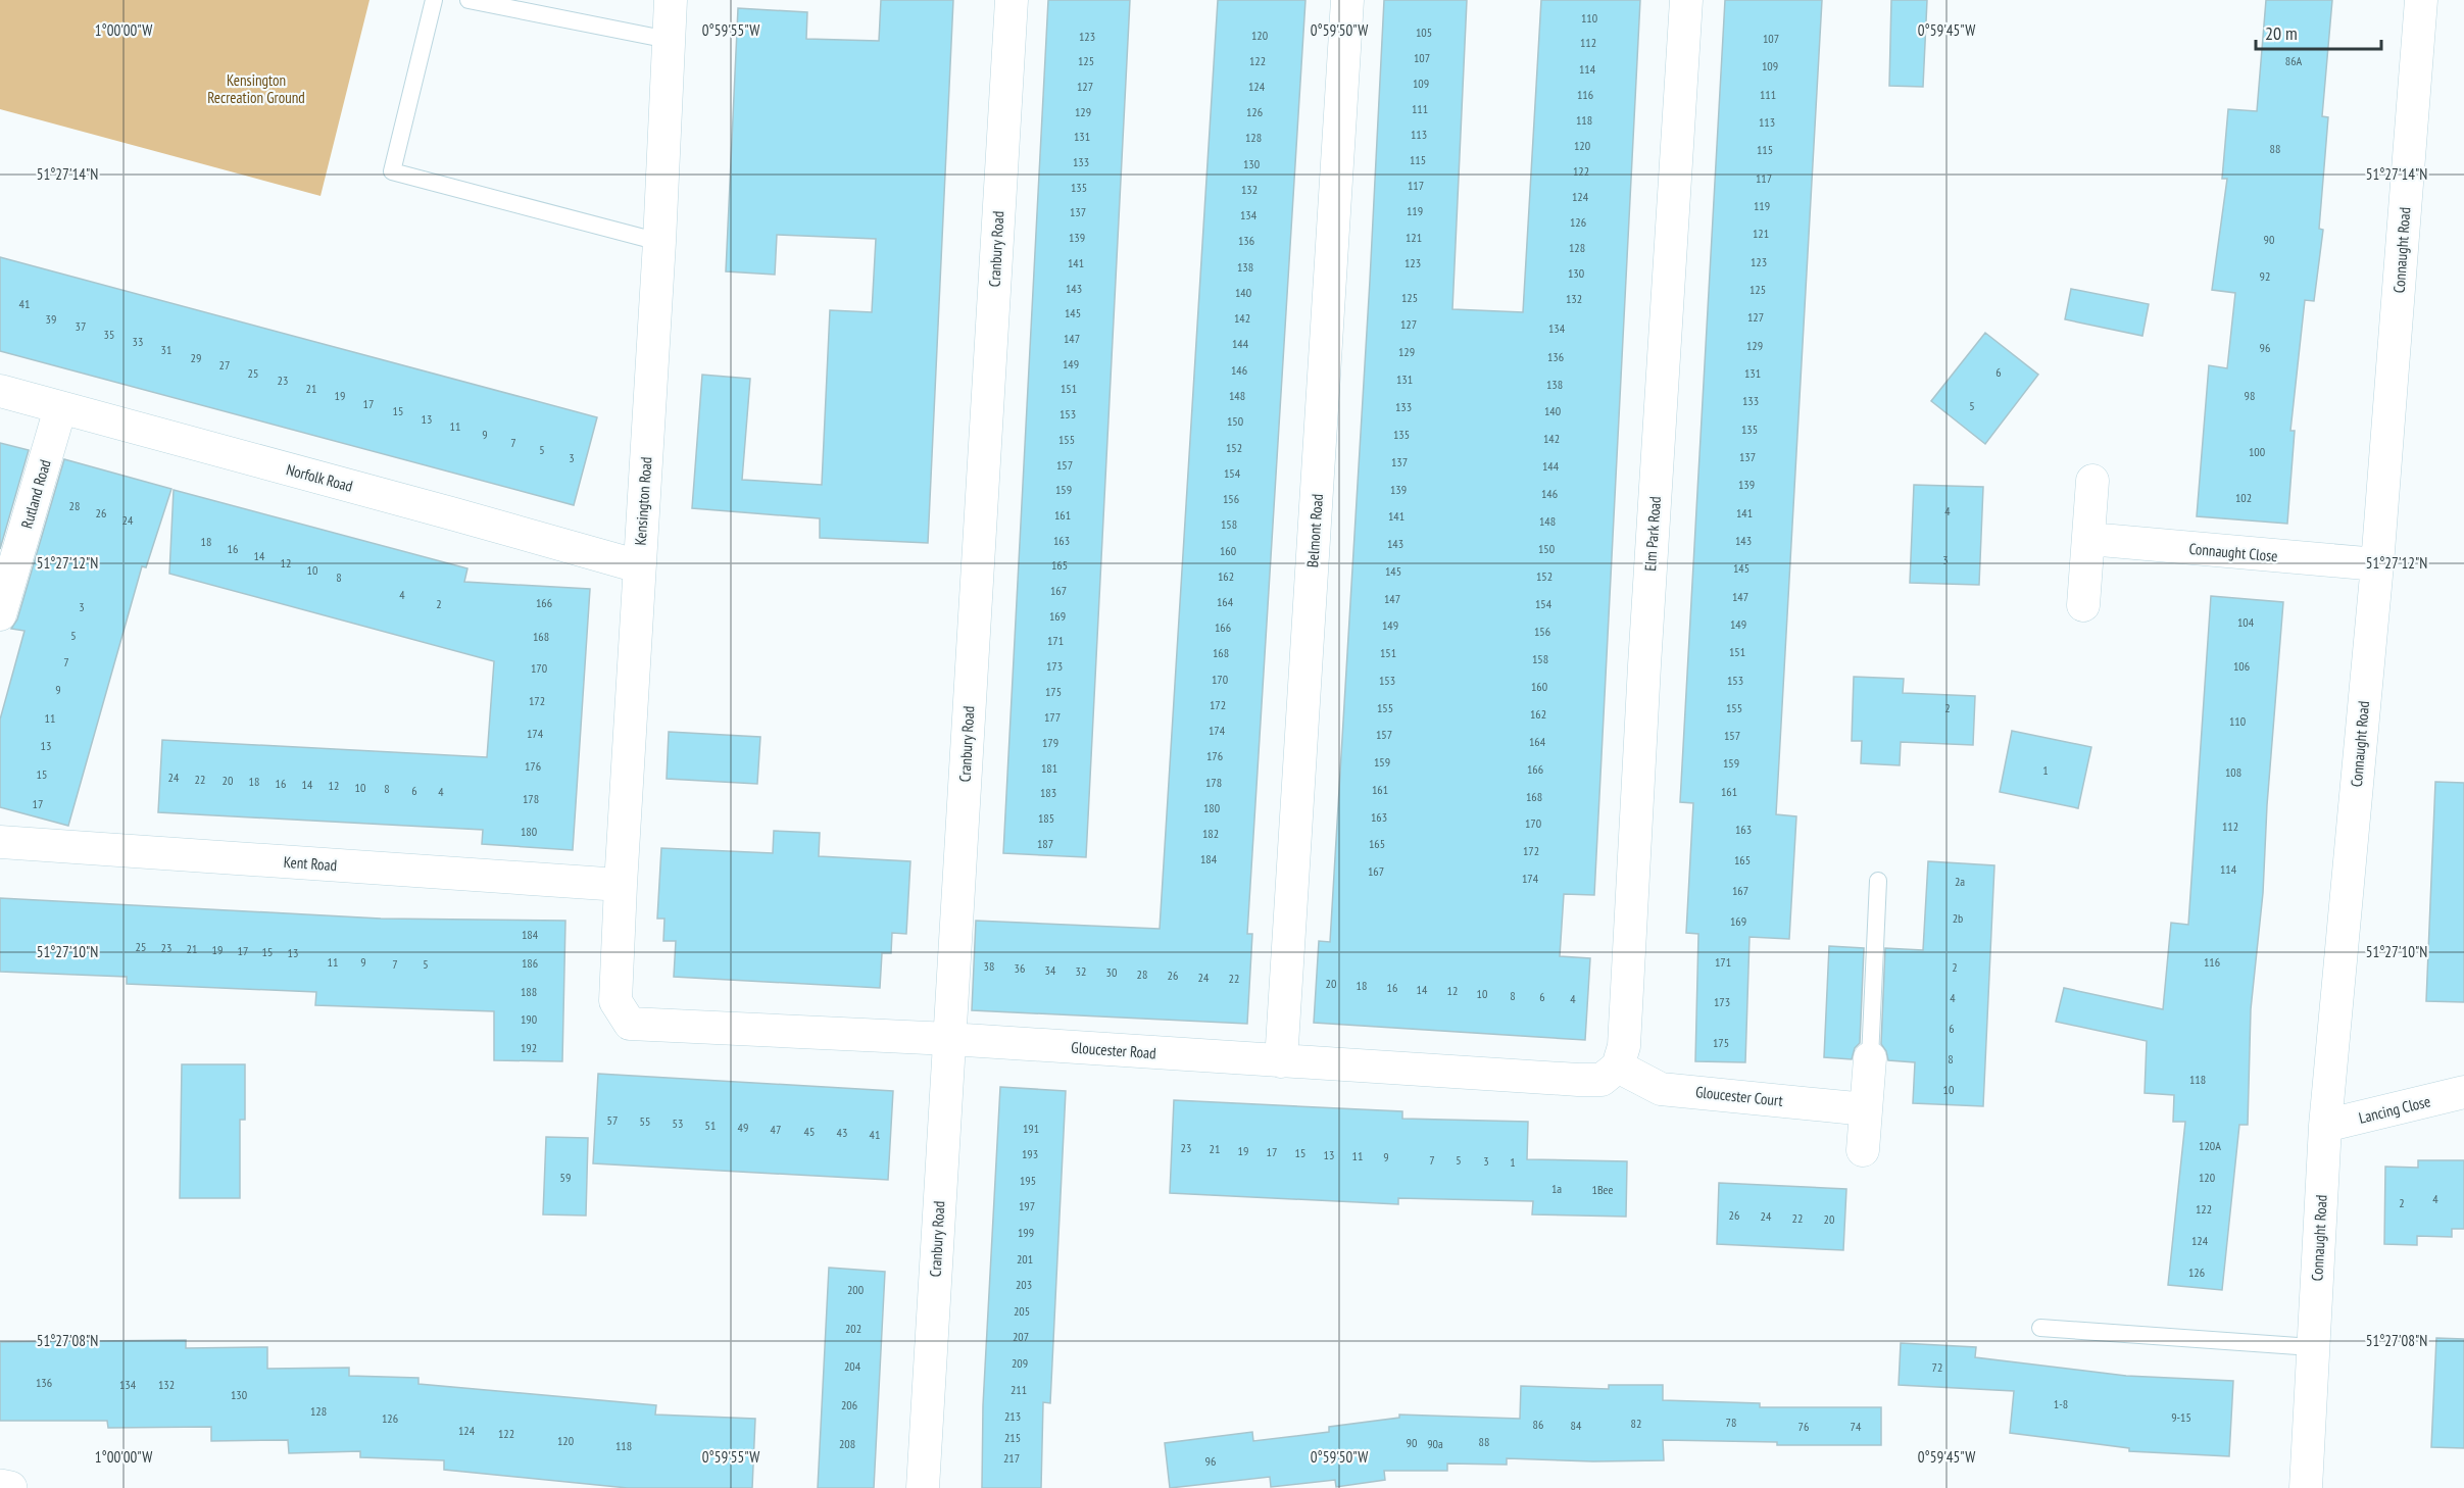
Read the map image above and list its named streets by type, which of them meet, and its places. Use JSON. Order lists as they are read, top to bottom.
{
  "streets": {
    "street": [
      "Cranbury Road",
      "Connaught Road",
      "Norfolk Road",
      "Rutland Road",
      "Kensington Road",
      "Belmont Road",
      "Elm Park Road",
      "Connaught Close",
      "Kent Road",
      "Gloucester Road",
      "Gloucester Court",
      "Lancing Close"
    ]
  },
  "crossings": [
    ["Cranbury Road", "Gloucester Road"],
    ["Connaught Road", "Connaught Close"],
    ["Connaught Road", "Lancing Close"],
    ["Norfolk Road", "Rutland Road"],
    ["Norfolk Road", "Kensington Road"],
    ["Kensington Road", "Kent Road"],
    ["Kensington Road", "Gloucester Road"],
    ["Belmont Road", "Gloucester Road"],
    ["Elm Park Road", "Gloucester Road"],
    ["Elm Park Road", "Gloucester Court"],
    ["Gloucester Road", "Gloucester Court"]
  ],
  "parks": ["Kensington Recreation Ground"],
  "house_numbers": [
    "110",
    "105",
    "120",
    "123",
    "107",
    "112",
    "107",
    "125",
    "122",
    "86A",
    "109",
    "114",
    "109",
    "127",
    "124",
    "116",
    "111",
    "111",
    "129",
    "126",
    "118",
    "113",
    "113",
    "131",
    "128",
    "120",
    "88",
    "115",
    "115",
    "133",
    "130",
    "122",
    "117",
    "117",
    "135",
    "132",
    "124",
    "119",
    "119",
    "137",
    "134",
    "126",
    "121",
    "139",
    "121",
    "90",
    "136",
    "128",
    "123",
    "141",
    "123",
    "138",
    "130",
    "92",
    "143",
    "125",
    "140",
    "125",
    "132",
    "41",
    "145",
    "127",
    "142",
    "39",
    "127",
    "37",
    "134",
    "35",
    "147",
    "33",
    "144",
    "129",
    "96",
    "31",
    "129",
    "136",
    "29",
    "149",
    "27",
    "146",
    "6",
    "25",
    "131",
    "131",
    "23",
    "138",
    "21",
    "151",
    "19",
    "148",
    "98",
    "133",
    "17",
    "5",
    "133",
    "15",
    "140",
    "153",
    "13",
    "150",
    "11",
    "135",
    "9",
    "135",
    "142",
    "155",
    "7",
    "152",
    "5",
    "100",
    "137",
    "3",
    "137",
    "157",
    "144",
    "154",
    "139",
    "159",
    "139",
    "146",
    "102",
    "156",
    "28",
    "4",
    "26",
    "141",
    "161",
    "141",
    "24",
    "148",
    "158",
    "163",
    "143",
    "18",
    "143",
    "16",
    "150",
    "160",
    "14",
    "3",
    "12",
    "165",
    "145",
    "10",
    "145",
    "162",
    "152",
    "8",
    "167",
    "4",
    "147",
    "147",
    "164",
    "166",
    "2",
    "154",
    "3",
    "169",
    "104",
    "149",
    "149",
    "166",
    "156",
    "5",
    "168",
    "171",
    "151",
    "168",
    "151",
    "158",
    "7",
    "173",
    "106",
    "170",
    "170",
    "153",
    "153",
    "160",
    "9",
    "175",
    "172",
    "172",
    "155",
    "155",
    "2",
    "162",
    "177",
    "11",
    "110",
    "174",
    "174",
    "157",
    "157",
    "164",
    "179",
    "13",
    "176",
    "159",
    "159",
    "176",
    "181",
    "166",
    "1",
    "108",
    "15",
    "24",
    "22",
    "20",
    "18",
    "178",
    "16",
    "14",
    "12",
    "10",
    "8",
    "161",
    "6",
    "4",
    "161",
    "183",
    "168",
    "178",
    "17",
    "180",
    "163",
    "185",
    "170",
    "112",
    "163",
    "180",
    "182",
    "187",
    "165",
    "172",
    "184",
    "165",
    "114",
    "167",
    "174",
    "2a",
    "167",
    "2b",
    "169",
    "184",
    "25",
    "23",
    "21",
    "19",
    "17",
    "15",
    "13",
    "11",
    "9",
    "171",
    "116",
    "186",
    "7",
    "5",
    "38",
    "2",
    "36",
    "34",
    "32",
    "30",
    "28",
    "26",
    "24",
    "22",
    "20",
    "18",
    "16",
    "14",
    "12",
    "188",
    "10",
    "8",
    "6",
    "4",
    "4",
    "173",
    "190",
    "6",
    "175",
    "192",
    "8",
    "118",
    "10",
    "57",
    "55",
    "53",
    "51",
    "49",
    "191",
    "47",
    "45",
    "43",
    "41",
    "120A",
    "23",
    "21",
    "19",
    "17",
    "15",
    "193",
    "13",
    "11",
    "9",
    "7",
    "5",
    "3",
    "1",
    "59",
    "120",
    "195",
    "1a",
    "1Bee",
    "4",
    "2",
    "197",
    "122",
    "26",
    "24",
    "22",
    "20",
    "199",
    "124",
    "201",
    "126",
    "203",
    "200",
    "205",
    "202",
    "207",
    "209",
    "204",
    "72",
    "136",
    "134",
    "132",
    "211",
    "130",
    "1-8",
    "206",
    "128",
    "213",
    "9-15",
    "126",
    "78",
    "82",
    "86",
    "84",
    "76",
    "74",
    "124",
    "122",
    "215",
    "120",
    "88",
    "90",
    "208",
    "90a",
    "118",
    "217",
    "96"
  ],
  "scale_bar": "20 m",
  "coordinates": [
    "1°00'00\"W",
    "0°59'55\"W",
    "0°59'50\"W",
    "0°59'45\"W",
    "51°27'14\"N",
    "51°27'12\"N",
    "51°27'10\"N",
    "51°27'08\"N"
  ]
}
